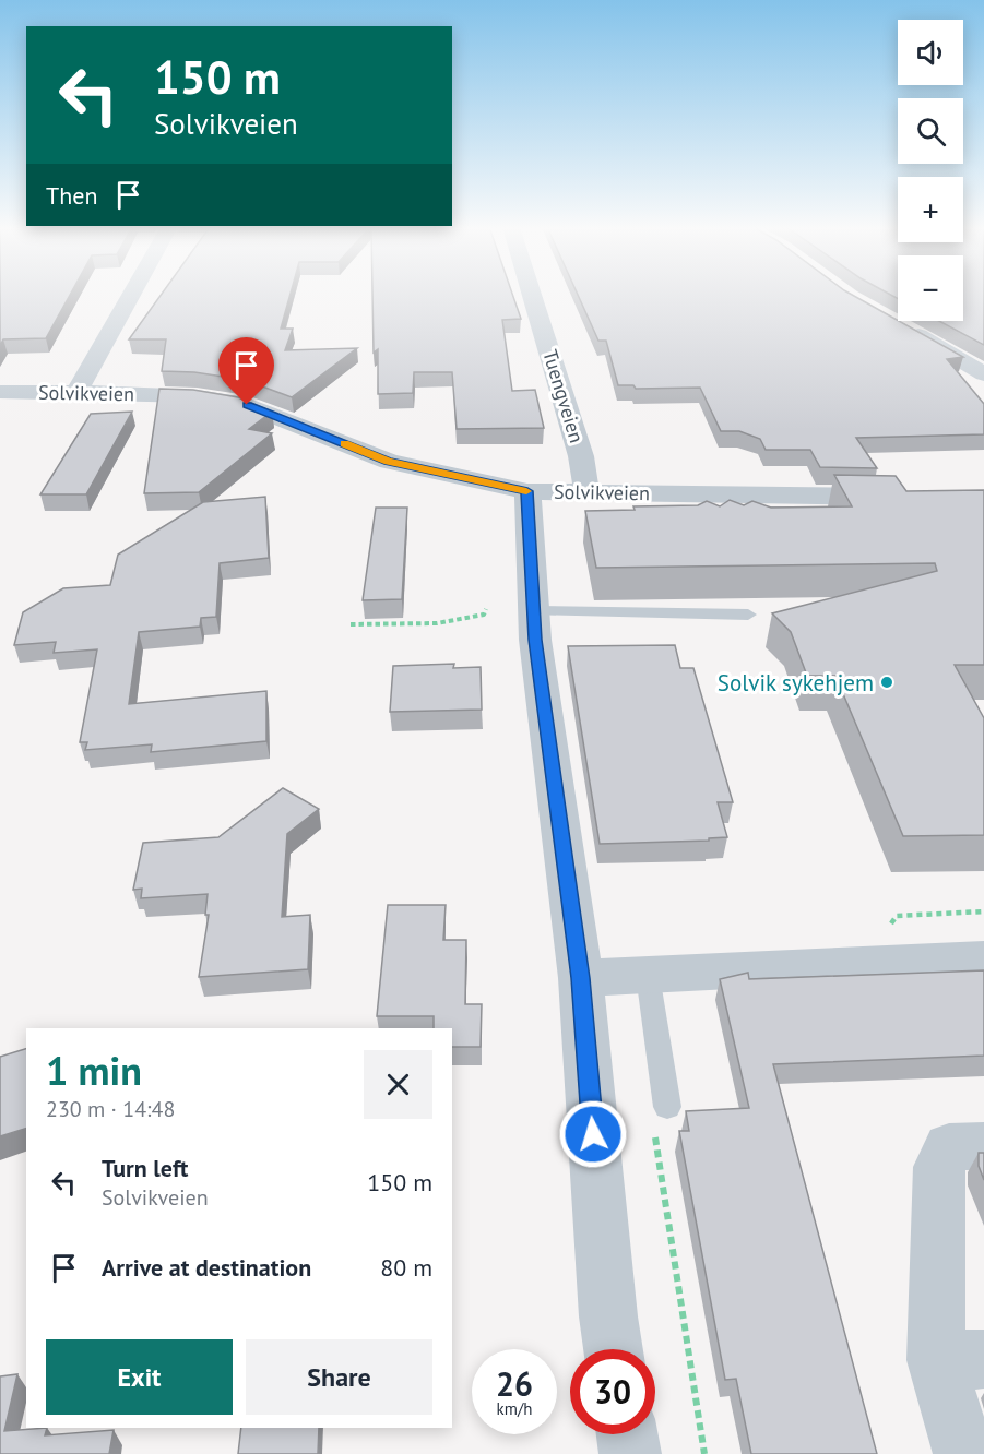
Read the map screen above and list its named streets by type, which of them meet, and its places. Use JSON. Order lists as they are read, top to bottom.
{
  "streets": {
    "street": ["Solvikveien", "Tuengveien"]
  },
  "crossings": [
    ["Solvikveien", "Tuengveien"]
  ],
  "places": ["Solvik sykehjem"],
  "page": {
    "map_buttons": ["+", "−"],
    "turn": ["150 m", "Solvikveien"],
    "then": "Then",
    "heading": ["1 min", "230 m · 14:48"],
    "list": [
      {
        "name": "Turn left",
        "note": "Solvikveien",
        "value": "150 m"
      },
      {
        "name": "Arrive at destination",
        "value": "80 m"
      }
    ],
    "buttons": ["Exit", "Share"],
    "speed": "26 km/h",
    "limit": "30"
  }
}
